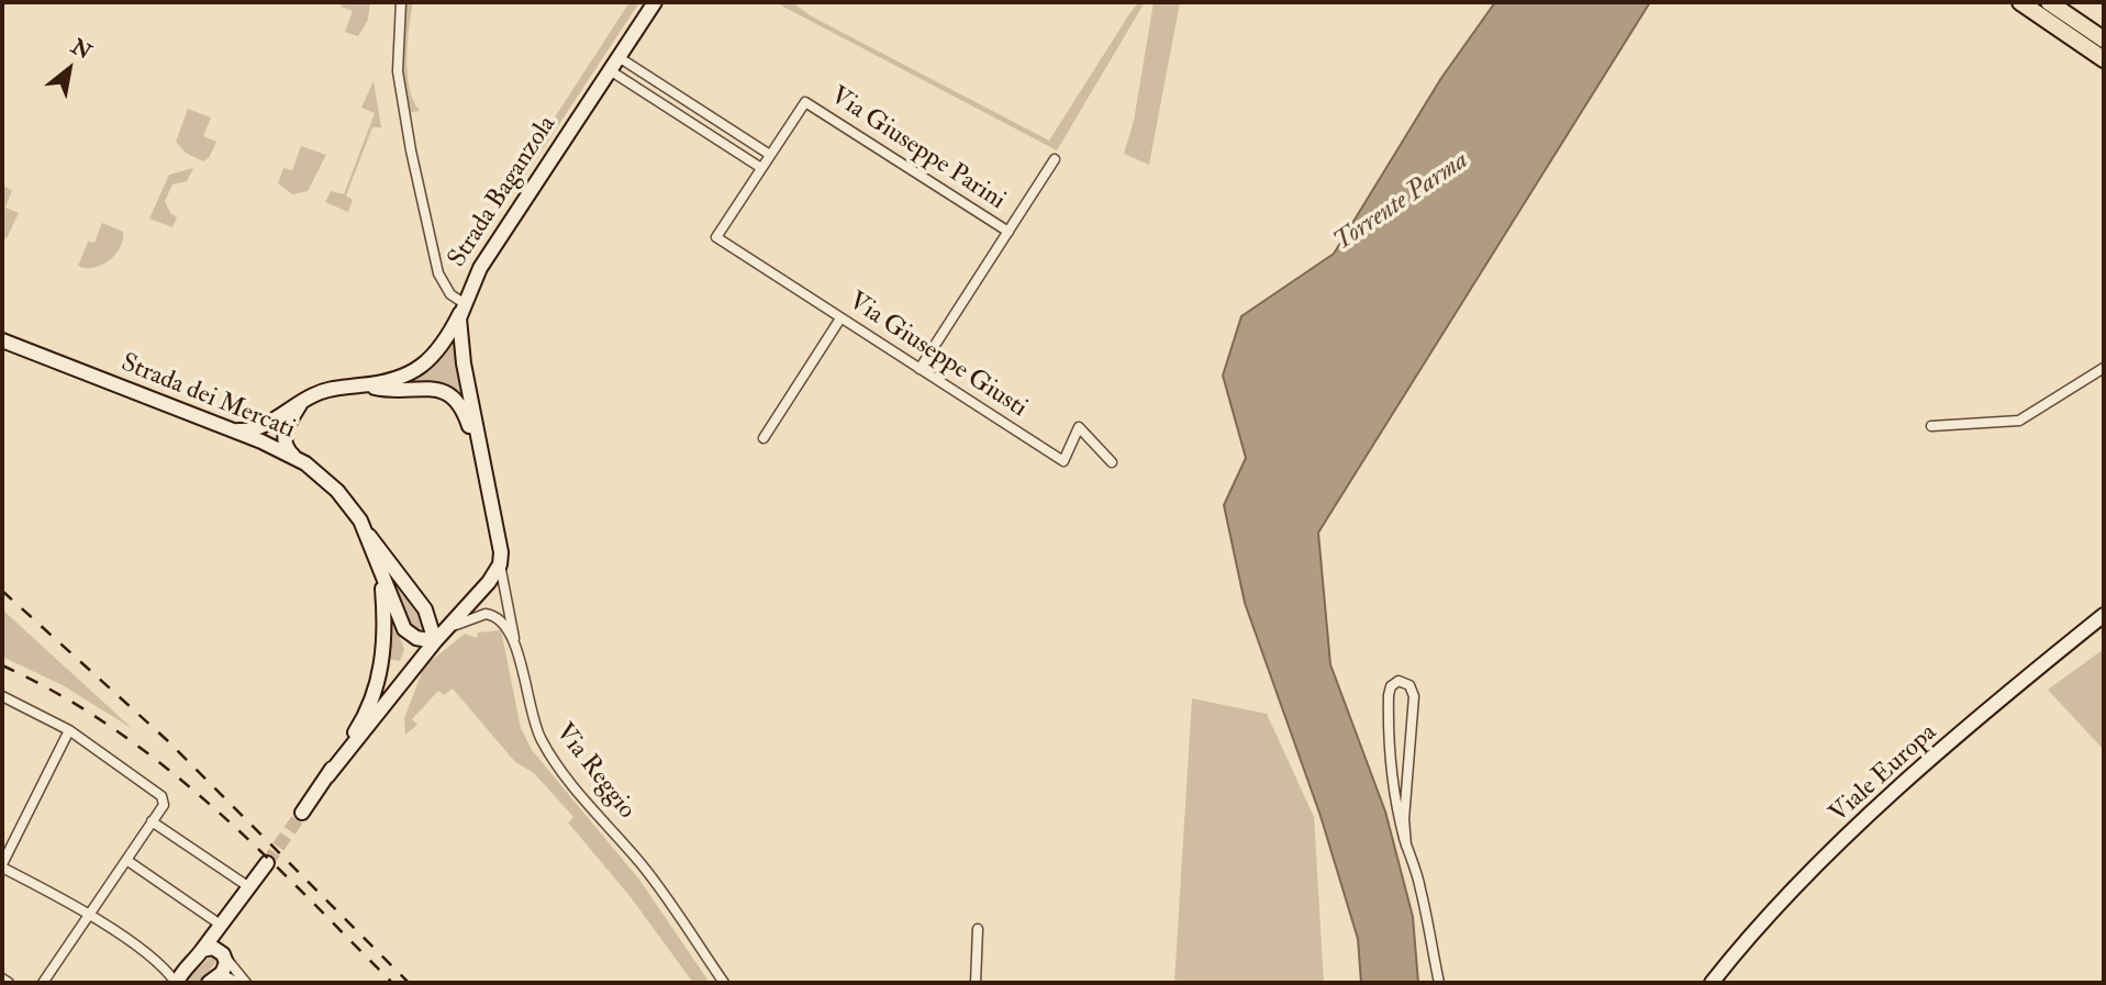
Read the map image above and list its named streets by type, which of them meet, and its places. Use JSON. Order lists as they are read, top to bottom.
{
  "streets": {
    "street": [
      "Via Giuseppe Parini",
      "Strada Baganzola",
      "Via Giuseppe Giusti",
      "Strada dei Mercati",
      "Via Reggio",
      "Viale Europa"
    ]
  },
  "crossings": [
    ["Strada Baganzola", "Via Reggio"]
  ],
  "water": ["Torrente Parma"],
  "north": "top right"
}
